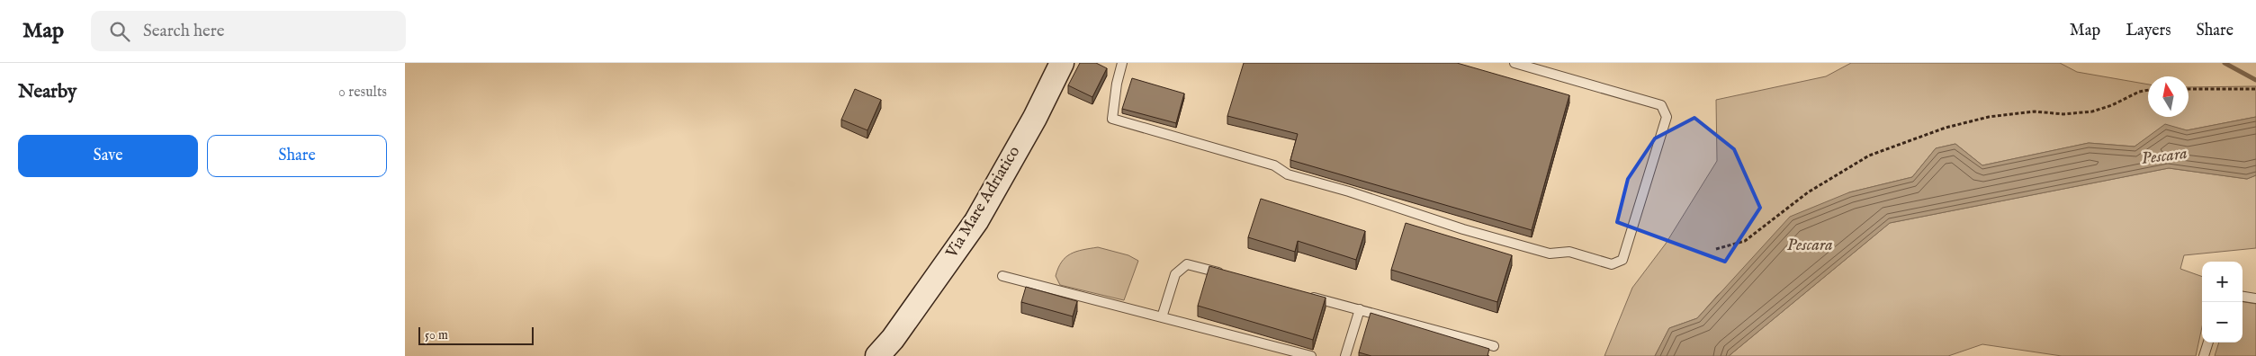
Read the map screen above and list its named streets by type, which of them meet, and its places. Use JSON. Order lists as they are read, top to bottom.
{
  "streets": {
    "main road": ["Via Mare Adriatico"]
  },
  "water": ["Pescara"],
  "scale_bar": "50 m",
  "north": "top",
  "page": {
    "header": "Map",
    "search": "Search here",
    "nav": ["Map", "Layers", "Share"],
    "heading": ["Nearby", "0 results"],
    "buttons": ["Save", "Share"],
    "map_buttons": ["+", "−"],
    "scale": "50 m"
  }
}
